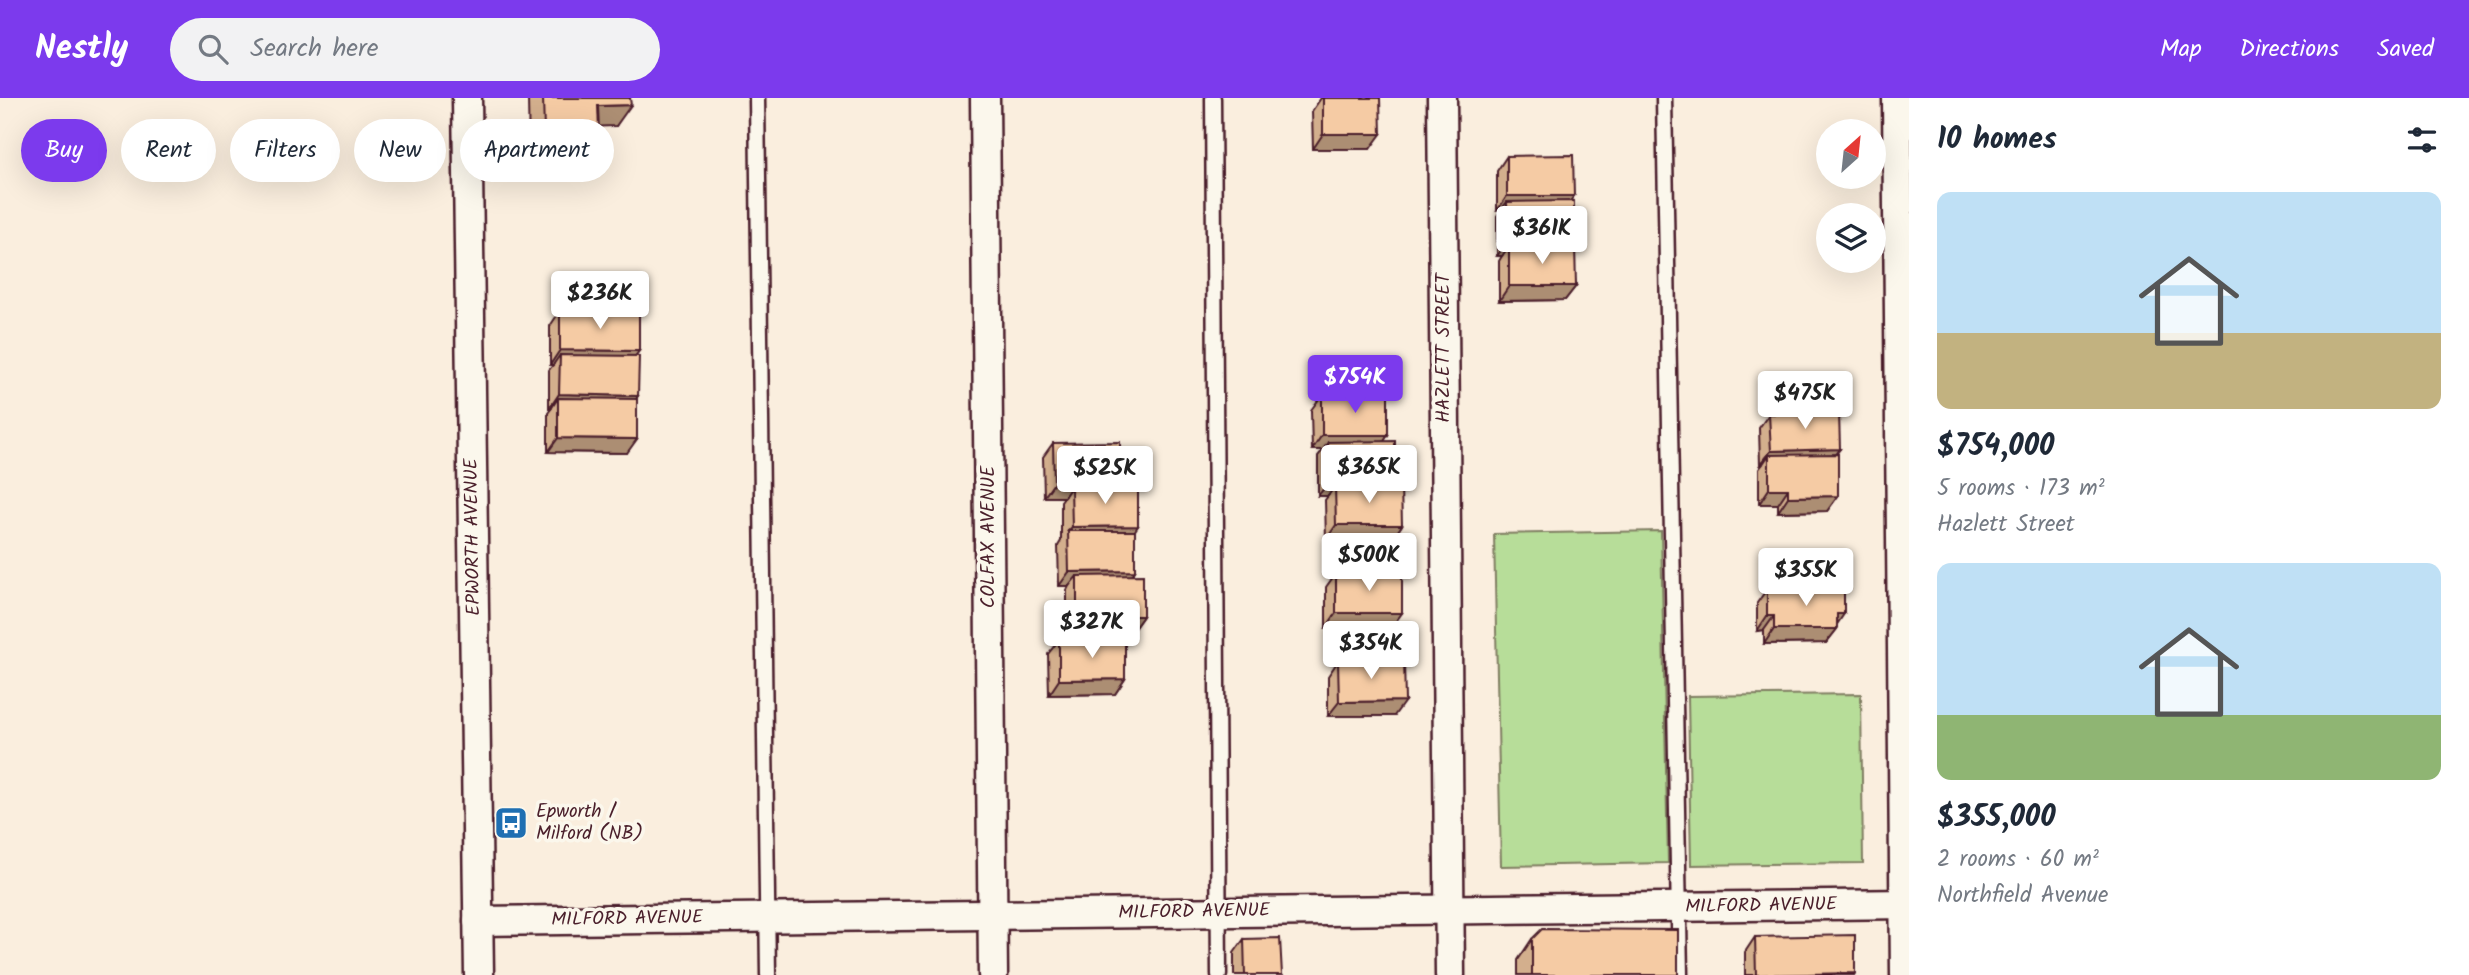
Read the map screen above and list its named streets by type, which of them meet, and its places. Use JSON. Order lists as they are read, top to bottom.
{
  "streets": {
    "street": [
      "HAZLETT STREET",
      "EPWORTH AVENUE",
      "COLFAX AVENUE",
      "MILFORD AVENUE"
    ]
  },
  "crossings": [
    ["HAZLETT STREET", "MILFORD AVENUE"],
    ["EPWORTH AVENUE", "MILFORD AVENUE"],
    ["COLFAX AVENUE", "MILFORD AVENUE"]
  ],
  "places": {
    "bus stop": ["Epworth / Milford (NB)"]
  },
  "north": "top right",
  "page": {
    "header": "Nestly",
    "search": "Search here",
    "nav": ["Map", "Directions", "Saved"],
    "heading": "10 homes",
    "chip": [
      "Buy",
      "Rent",
      "Filters",
      "New",
      "Apartment"
    ],
    "list": [
      {
        "name": "$754,000",
        "note": "5 rooms · 173 m² · Hazlett Street"
      },
      {
        "name": "$355,000",
        "note": "2 rooms · 60 m² · Northfield Avenue"
      }
    ],
    "price": [
      "$361K",
      "$236K",
      "$754K",
      "$475K",
      "$365K",
      "$525K",
      "$500K",
      "$355K",
      "$327K",
      "$354K"
    ]
  }
}
